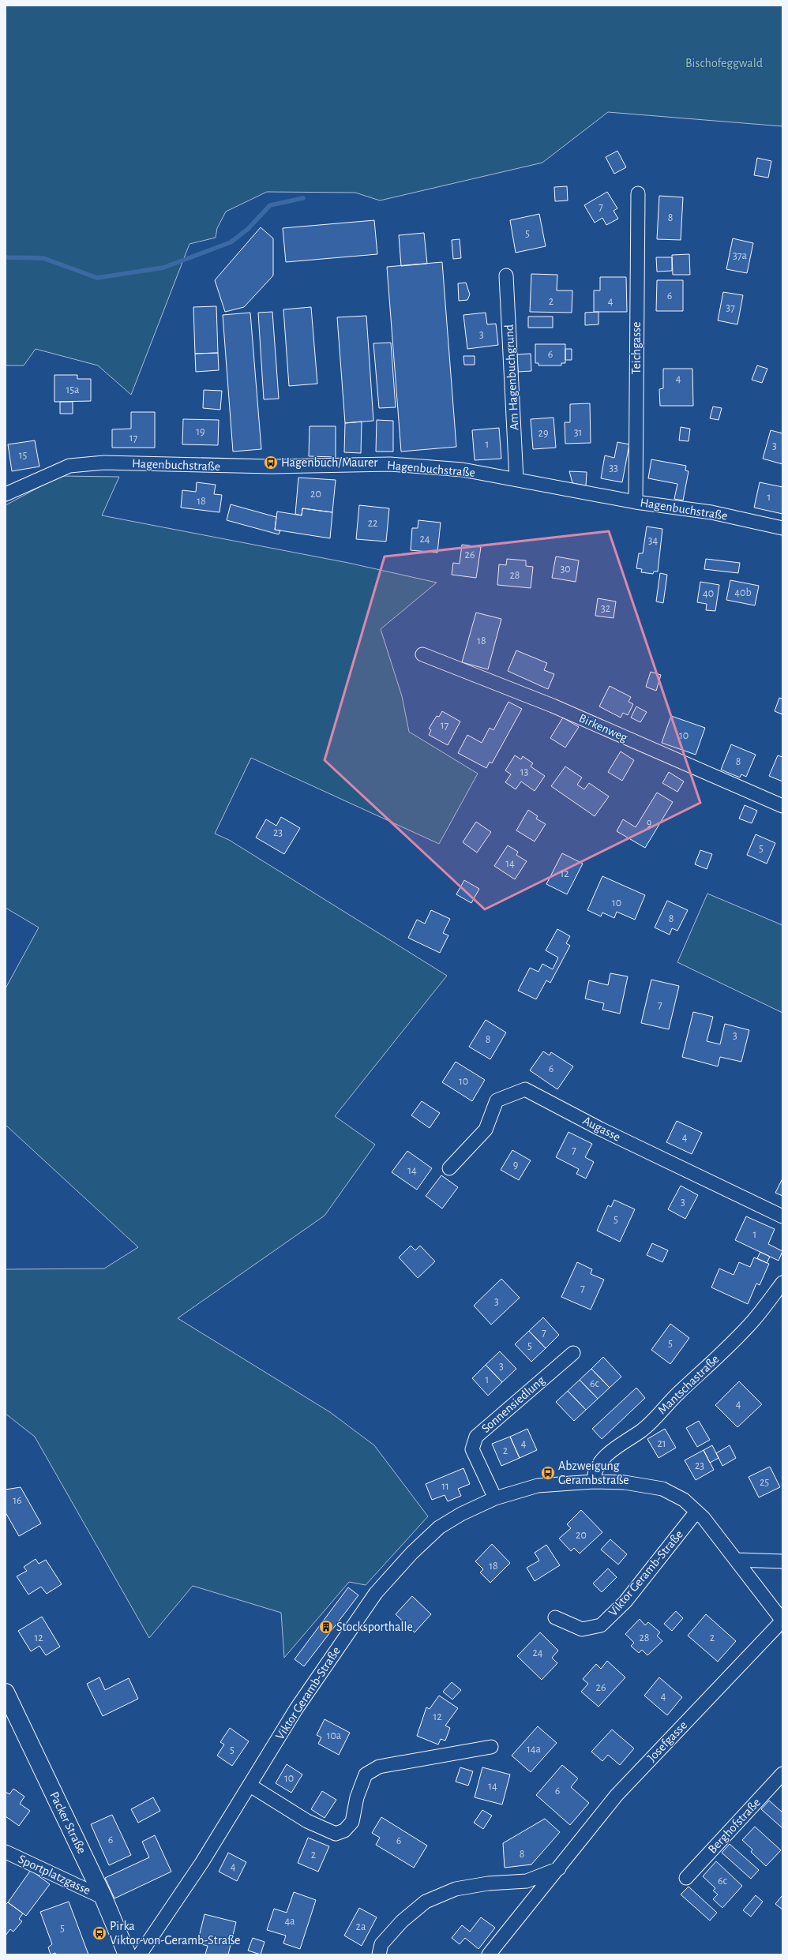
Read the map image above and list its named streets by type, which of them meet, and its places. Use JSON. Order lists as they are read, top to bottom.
{
  "streets": {
    "main road": ["Packer Straße"],
    "street": [
      "Teichgasse",
      "Am Hagenbuchgrund",
      "Hagenbuchstraße",
      "Birkenweg",
      "Augasse",
      "Mantschastraße",
      "Sonnensiedlung",
      "Viktor Geramb-Straße",
      "Josefgasse",
      "Berghofstraße",
      "Sportplatzgasse"
    ]
  },
  "crossings": [
    ["Teichgasse", "Hagenbuchstraße"],
    ["Am Hagenbuchgrund", "Hagenbuchstraße"],
    ["Mantschastraße", "Viktor Geramb-Straße"],
    ["Sonnensiedlung", "Viktor Geramb-Straße"],
    ["Packer Straße", "Sportplatzgasse"]
  ],
  "parks": ["Bischofeggwald"],
  "places": {
    "bus stop": ["Hagenbuch/Maurer", "Abzweigung Gerambstraße", "Pirka Viktor-von-Geramb-Straße"],
    "building": ["Stocksporthalle"]
  },
  "house_numbers": [
    "7",
    "8",
    "5",
    "37a",
    "6",
    "2",
    "4",
    "37",
    "3",
    "6",
    "4",
    "15a",
    "19",
    "31",
    "29",
    "17",
    "1",
    "3",
    "15",
    "33",
    "20",
    "1",
    "18",
    "22",
    "24",
    "34",
    "26",
    "30",
    "28",
    "40b",
    "40",
    "32",
    "18",
    "17",
    "10",
    "8",
    "13",
    "9",
    "23",
    "5",
    "14",
    "12",
    "10",
    "8",
    "7",
    "3",
    "8",
    "6",
    "10",
    "4",
    "7",
    "9",
    "14",
    "3",
    "5",
    "1",
    "7",
    "3",
    "7",
    "5",
    "5",
    "3",
    "1",
    "6c",
    "4",
    "4",
    "21",
    "2",
    "23",
    "25",
    "11",
    "16",
    "20",
    "18",
    "12",
    "28",
    "2",
    "24",
    "26",
    "4",
    "12",
    "10a",
    "14a",
    "5",
    "10",
    "14",
    "6",
    "6",
    "6",
    "8",
    "2",
    "4",
    "6c",
    "4a",
    "2a",
    "5"
  ]
}
